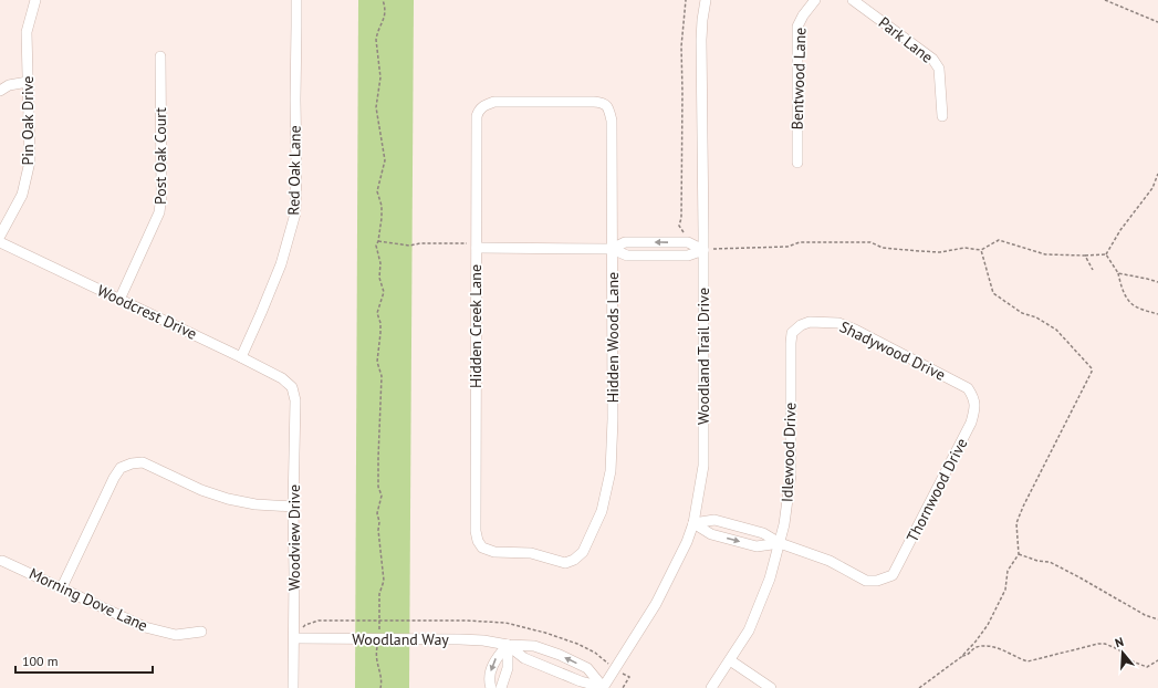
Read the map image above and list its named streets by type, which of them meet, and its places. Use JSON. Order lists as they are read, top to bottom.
{
  "streets": {
    "street": [
      "Park Lane",
      "Bentwood Lane",
      "Pin Oak Drive",
      "Post Oak Court",
      "Red Oak Lane",
      "Woodcrest Drive",
      "Hidden Creek Lane",
      "Hidden Woods Lane",
      "Shadywood Drive",
      "Woodland Trail Drive",
      "Idlewood Drive",
      "Thornwood Drive",
      "Woodview Drive",
      "Morning Dove Lane",
      "Woodland Way"
    ]
  },
  "crossings": [
    ["Post Oak Court", "Woodcrest Drive"],
    ["Red Oak Lane", "Woodcrest Drive"],
    ["Woodcrest Drive", "Woodview Drive"],
    ["Hidden Creek Lane", "Hidden Woods Lane"],
    ["Shadywood Drive", "Idlewood Drive"],
    ["Shadywood Drive", "Thornwood Drive"],
    ["Woodland Trail Drive", "Woodland Way"],
    ["Idlewood Drive", "Thornwood Drive"],
    ["Woodview Drive", "Woodland Way"]
  ],
  "scale_bar": "100 m",
  "north": "top"
}
